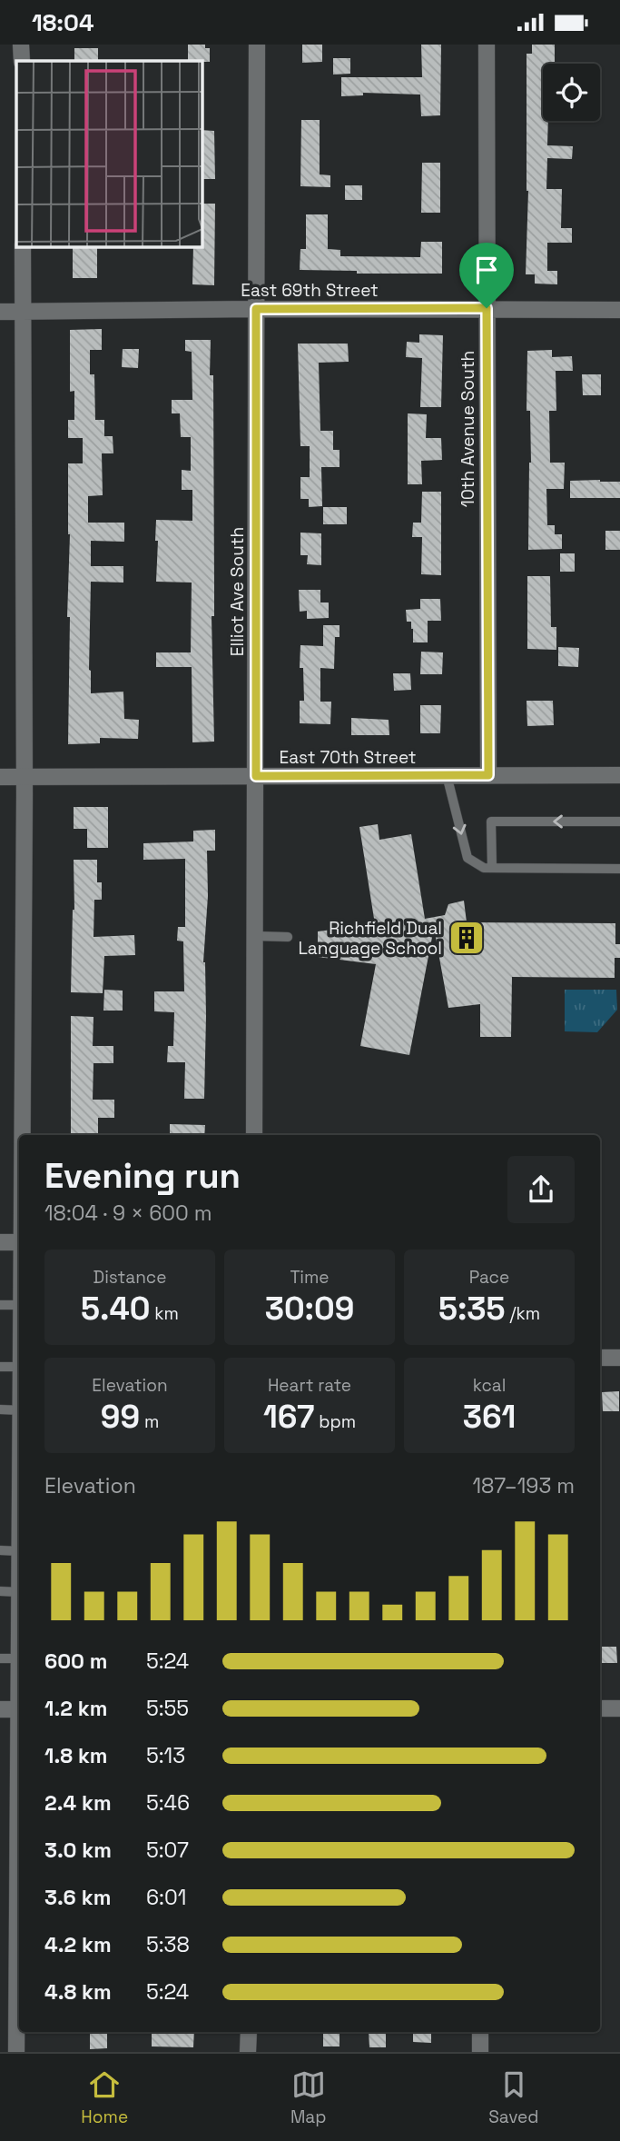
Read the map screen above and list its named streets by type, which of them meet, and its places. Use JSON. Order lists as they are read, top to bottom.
{
  "streets": {
    "street": [
      "East 69th Street",
      "10th Avenue South",
      "Elliot Ave South",
      "East 70th Street"
    ]
  },
  "crossings": [
    ["East 69th Street", "10th Avenue South"],
    ["East 69th Street", "Elliot Ave South"],
    ["10th Avenue South", "East 70th Street"],
    ["Elliot Ave South", "East 70th Street"]
  ],
  "places": {
    "building": ["Richfield Dual Language School"]
  },
  "page": {
    "status": "18:04",
    "heading": ["Evening run", "18:04 · 9 × 600 m"],
    "stats": [
      ["Distance", "5.40 km"],
      ["Time", "30:09"],
      ["Pace", "5:35 /km"],
      ["Elevation", "99 m"],
      ["Heart rate", "167 bpm"],
      ["kcal", "361"]
    ],
    "chart": ["Elevation", "187–193 m"],
    "list": [
      {
        "name": "600 m",
        "note": "5:24"
      },
      {
        "name": "1.2 km",
        "note": "5:55"
      },
      {
        "name": "1.8 km",
        "note": "5:13"
      },
      {
        "name": "2.4 km",
        "note": "5:46"
      },
      {
        "name": "3.0 km",
        "note": "5:07"
      },
      {
        "name": "3.6 km",
        "note": "6:01"
      },
      {
        "name": "4.2 km",
        "note": "5:38"
      },
      {
        "name": "4.8 km",
        "note": "5:24"
      }
    ],
    "tabs": ["Home", "Map", "Saved"]
  }
}
